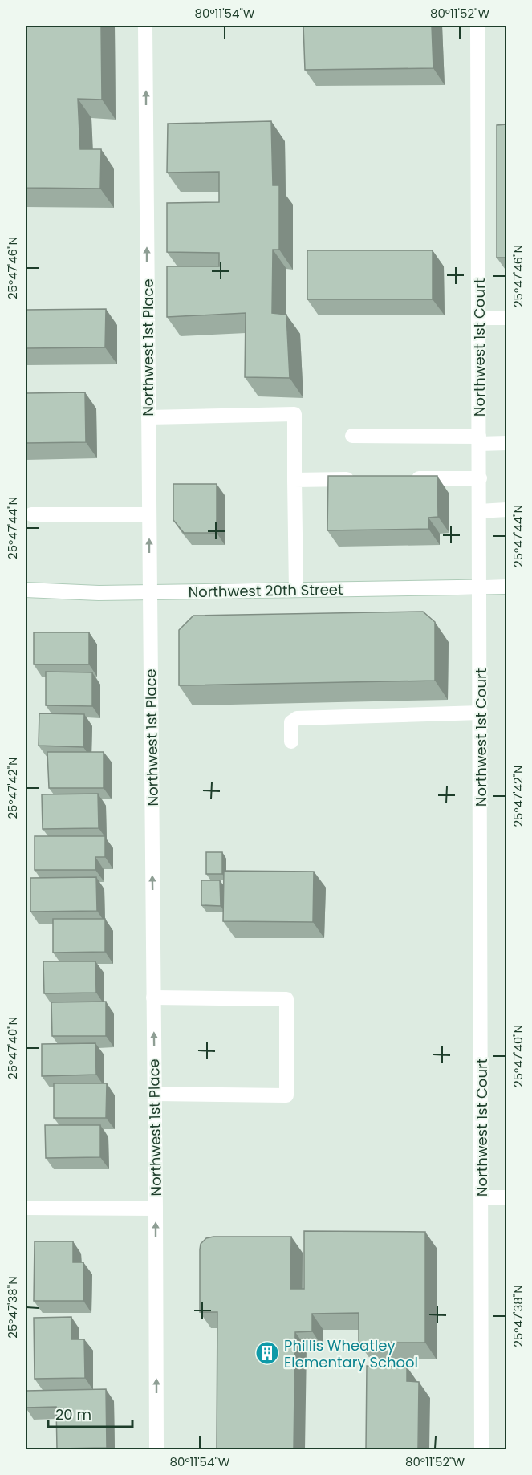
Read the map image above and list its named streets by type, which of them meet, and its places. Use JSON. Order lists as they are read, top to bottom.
{
  "streets": {
    "street": ["Northwest 1st Place", "Northwest 1st Court", "Northwest 20th Street"]
  },
  "crossings": [
    ["Northwest 1st Place", "Northwest 20th Street"],
    ["Northwest 1st Court", "Northwest 20th Street"]
  ],
  "one_way": ["Northwest 1st Place"],
  "places": {
    "building": ["Phillis Wheatley Elementary School"]
  },
  "scale_bar": "20 m",
  "coordinates": [
    "80°11'54\"W",
    "80°11'52\"W",
    "25°47'46\"N",
    "25°47'44\"N",
    "25°47'42\"N",
    "25°47'40\"N",
    "25°47'38\"N"
  ]
}
